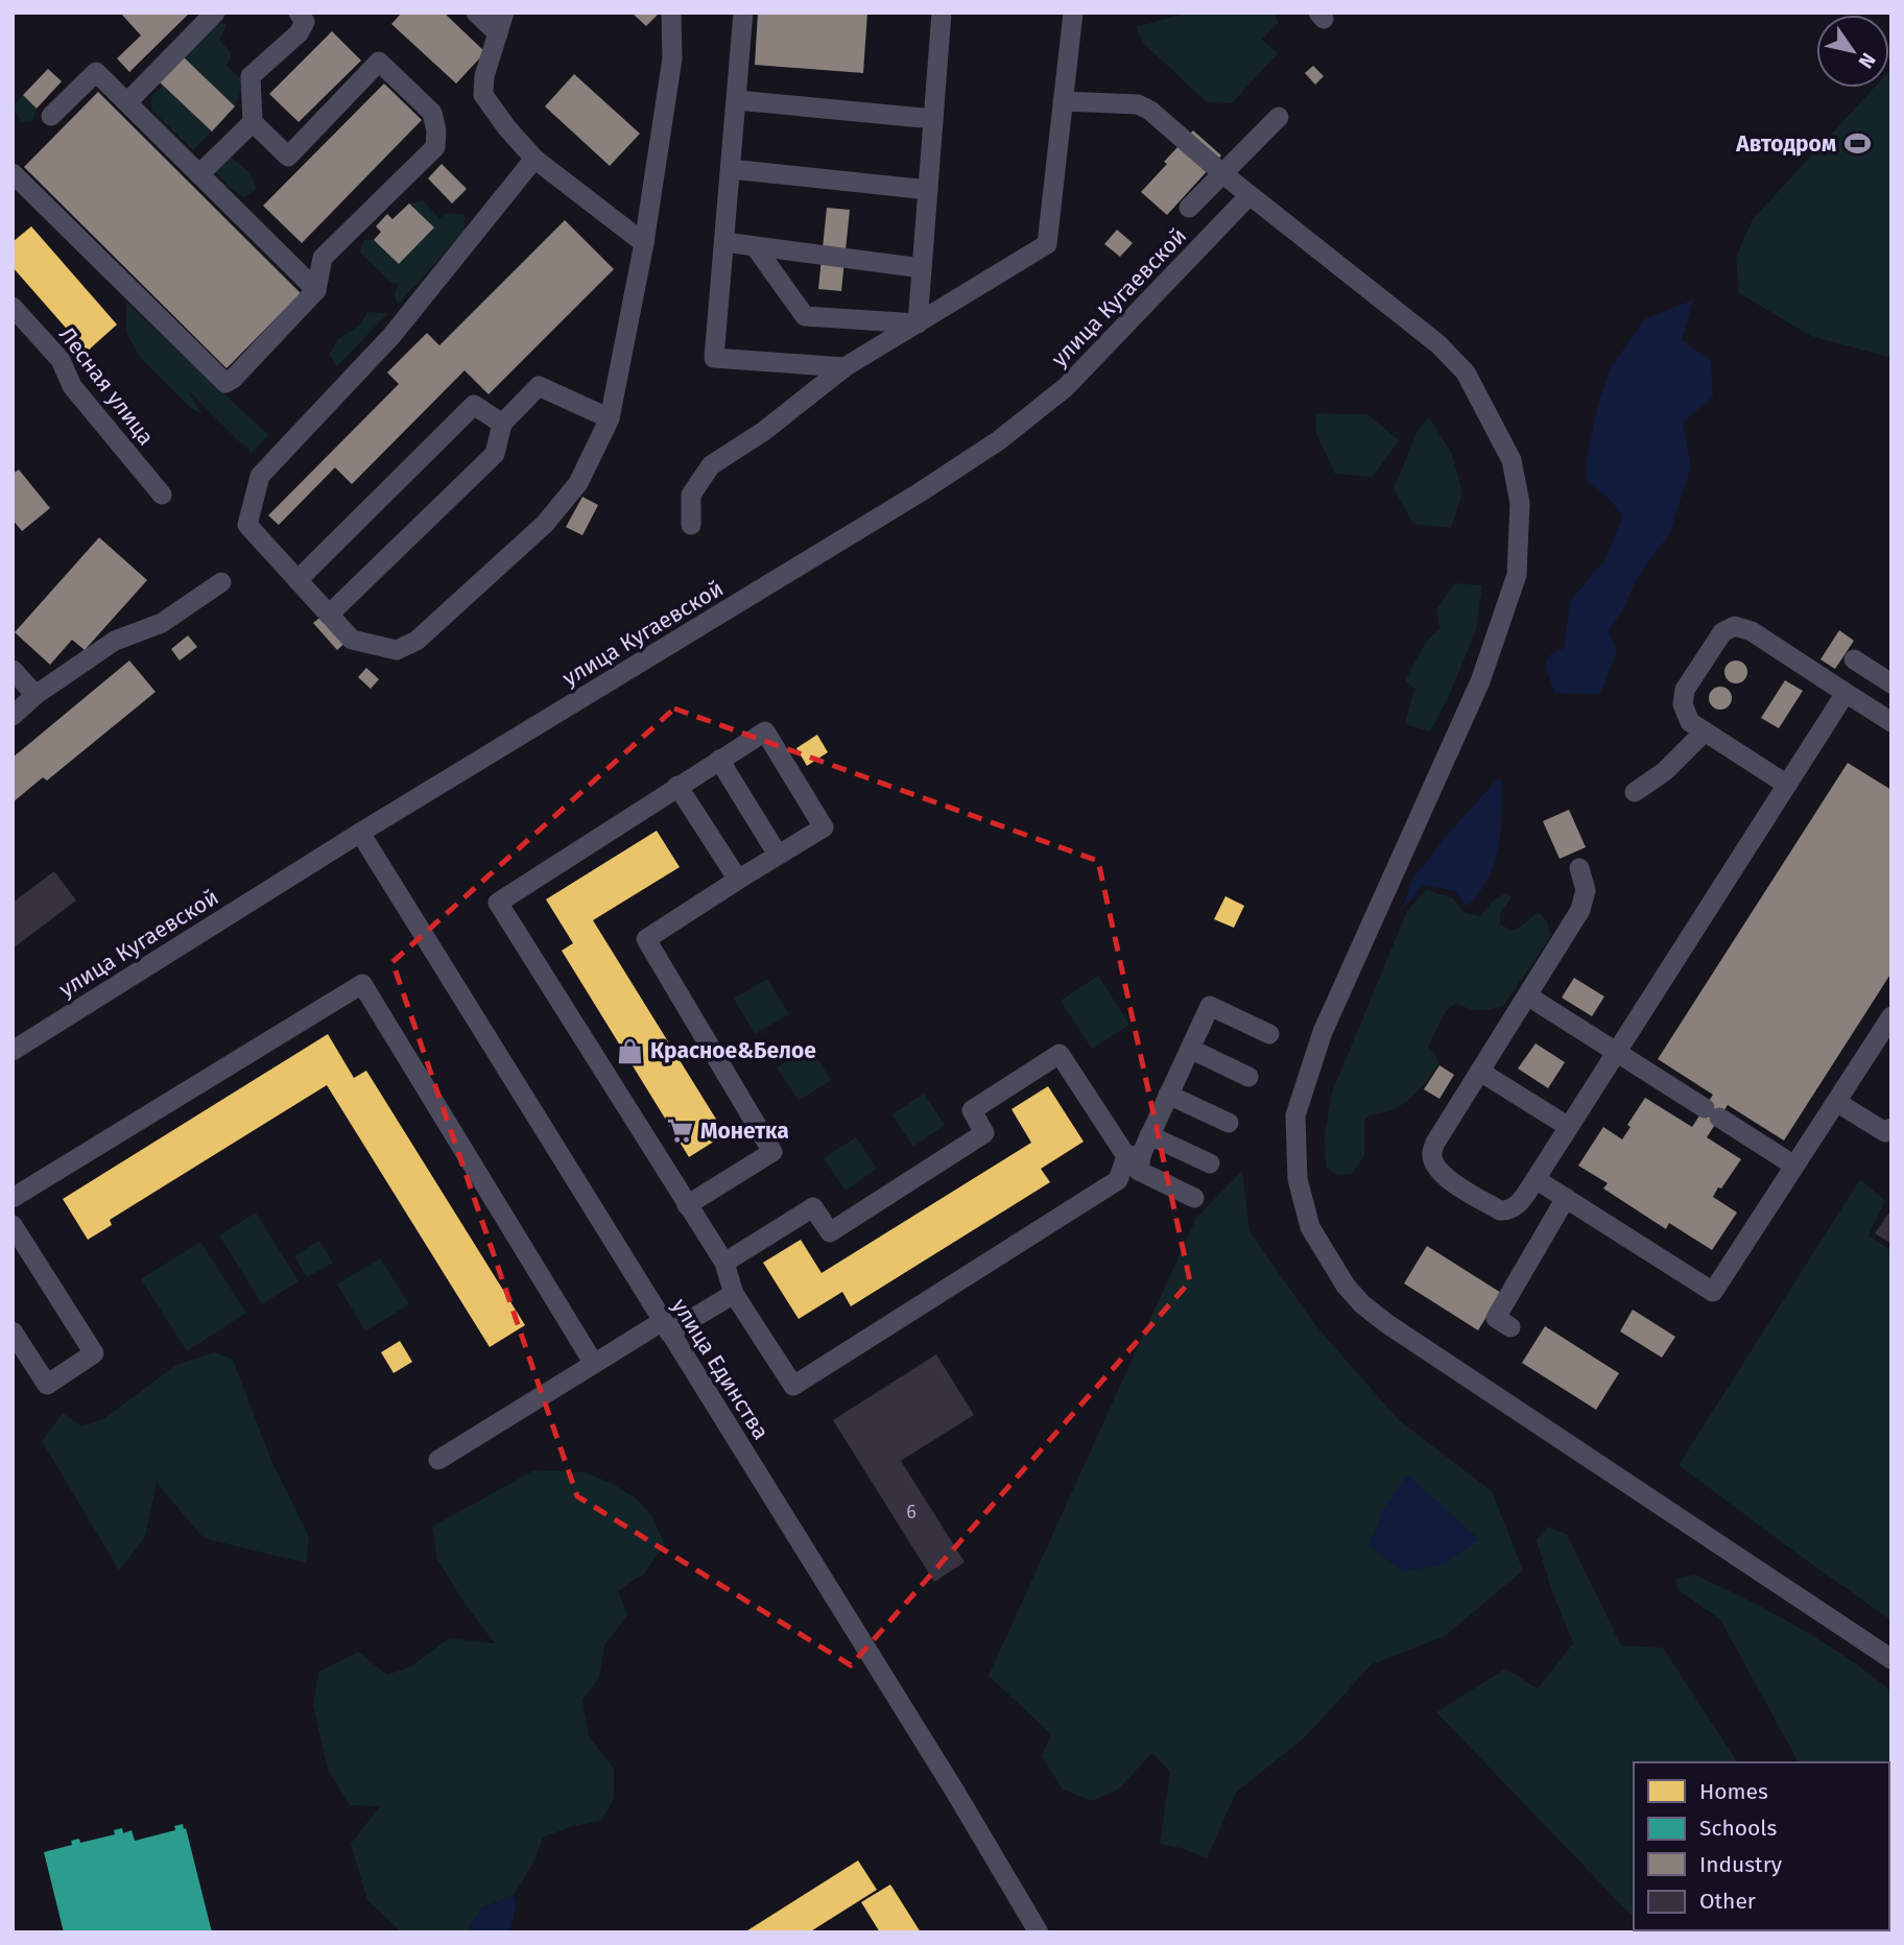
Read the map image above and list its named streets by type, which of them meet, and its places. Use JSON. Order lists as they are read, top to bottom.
{
  "streets": {
    "street": ["улица Кугаевской", "Лесная улица", "улица Единства"]
  },
  "crossings": [
    ["улица Кугаевской", "улица Единства"]
  ],
  "places": {
    "sports": ["Автодром"],
    "shop": ["Красное&Белое"],
    "supermarket": ["Монетка"]
  },
  "house_numbers": ["6"],
  "legend": [
    "Homes",
    "Schools",
    "Industry",
    "Other"
  ],
  "north": "bottom right"
}
